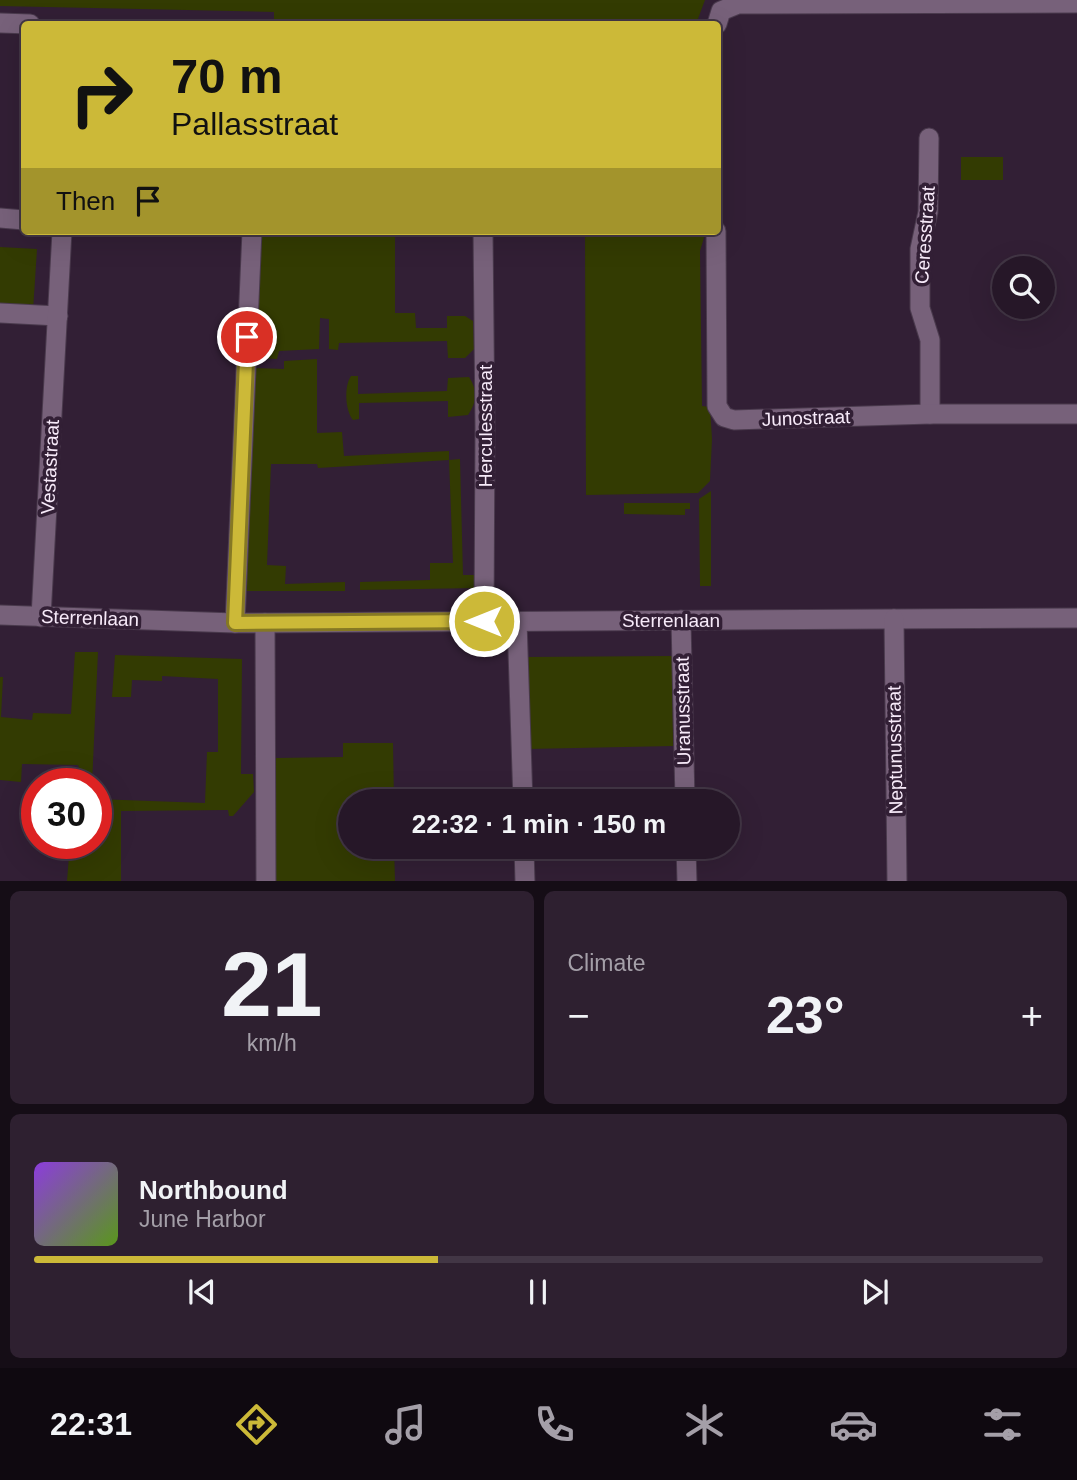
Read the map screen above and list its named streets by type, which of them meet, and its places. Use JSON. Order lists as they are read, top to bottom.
{
  "streets": {
    "street": [
      "Ceresstraat",
      "Junostraat",
      "Herculesstraat",
      "Vestastraat",
      "Sterrenlaan",
      "Uranusstraat",
      "Neptunusstraat"
    ]
  },
  "crossings": [
    ["Ceresstraat", "Junostraat"],
    ["Herculesstraat", "Sterrenlaan"],
    ["Vestastraat", "Sterrenlaan"],
    ["Sterrenlaan", "Uranusstraat"],
    ["Sterrenlaan", "Neptunusstraat"]
  ],
  "page": {
    "turn": ["70 m", "Pallasstraat"],
    "then": "Then",
    "limit": "30",
    "trip": "22:32 · 1 min · 150 m",
    "tile": [
      ["21", "km/h"],
      "Climate"
    ],
    "heat": ["−", "23°", "+"],
    "song": ["Northbound", "June Harbor"],
    "tabs": "22:31"
  }
}
